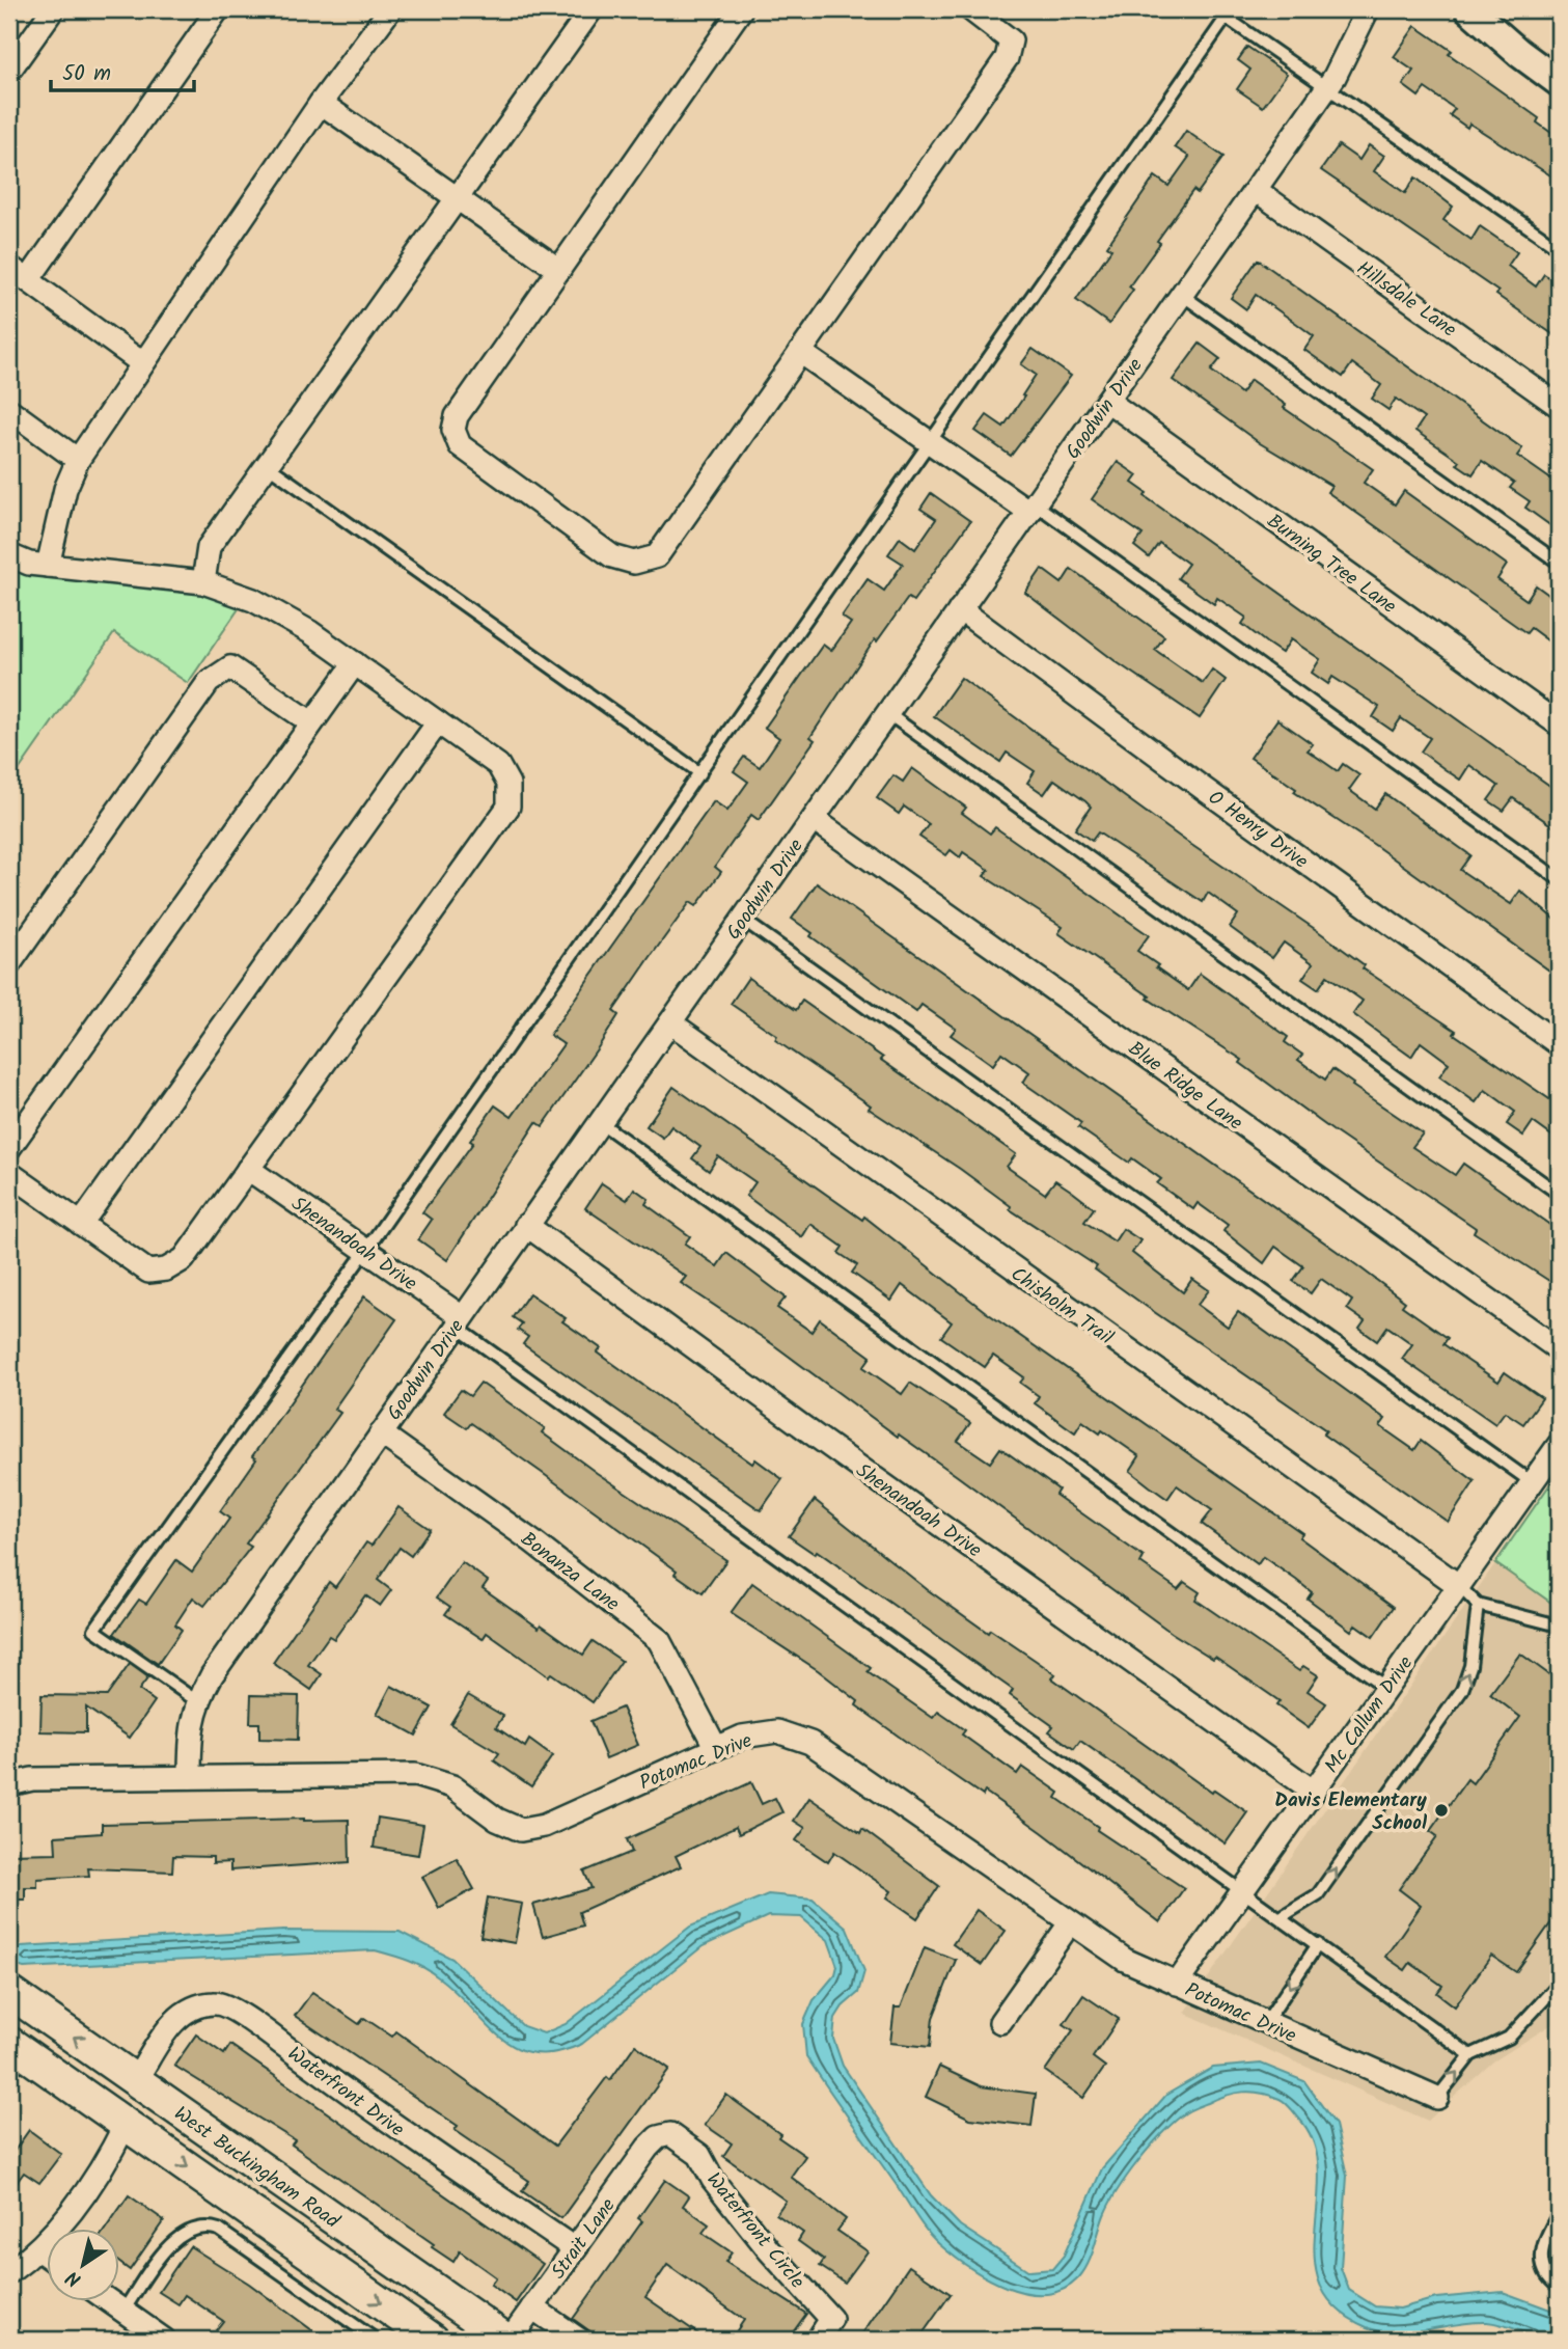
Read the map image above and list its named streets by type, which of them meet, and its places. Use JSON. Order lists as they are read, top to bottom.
{
  "streets": {
    "main road": ["West Buckingham Road"],
    "street": [
      "Hillsdale Lane",
      "Goodwin Drive",
      "Burning Tree Lane",
      "O Henry Drive",
      "Blue Ridge Lane",
      "Shenandoah Drive",
      "Chisholm Trail",
      "Bonanza Lane",
      "Mc Callum Drive",
      "Potomac Drive",
      "Waterfront Drive",
      "Waterfront Circle",
      "Strait Lane"
    ]
  },
  "crossings": [
    ["Hillsdale Lane", "Goodwin Drive"],
    ["Goodwin Drive", "Burning Tree Lane"],
    ["Goodwin Drive", "O Henry Drive"],
    ["Goodwin Drive", "Blue Ridge Lane"],
    ["Goodwin Drive", "Shenandoah Drive"],
    ["Goodwin Drive", "Chisholm Trail"],
    ["Goodwin Drive", "Bonanza Lane"],
    ["Goodwin Drive", "Potomac Drive"],
    ["Shenandoah Drive", "Mc Callum Drive"],
    ["Chisholm Trail", "Mc Callum Drive"],
    ["Bonanza Lane", "Potomac Drive"],
    ["Mc Callum Drive", "Potomac Drive"],
    ["Waterfront Drive", "West Buckingham Road"],
    ["Waterfront Drive", "Strait Lane"],
    ["West Buckingham Road", "Strait Lane"],
    ["Waterfront Circle", "Strait Lane"]
  ],
  "places": ["Davis Elementary School"],
  "scale_bar": "50 m",
  "north": "bottom left"
}
